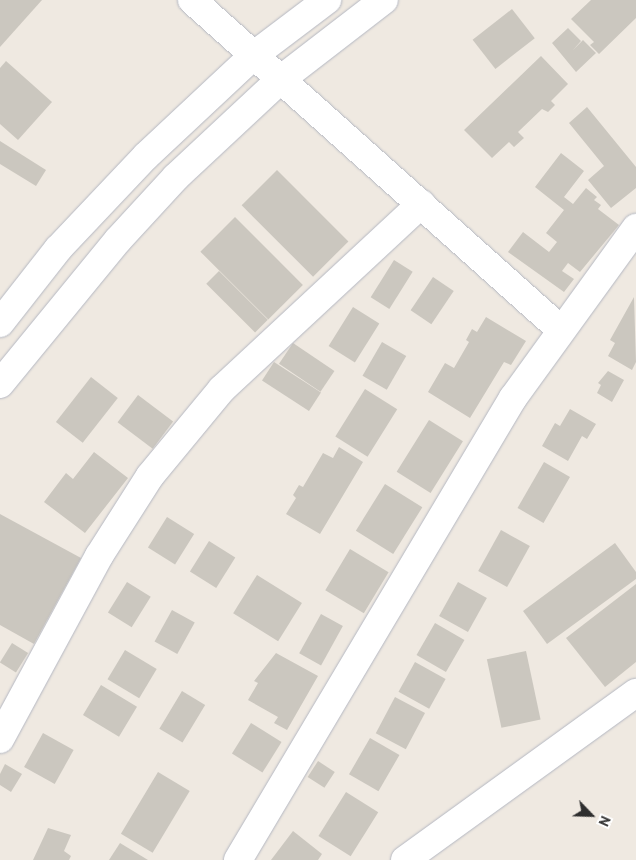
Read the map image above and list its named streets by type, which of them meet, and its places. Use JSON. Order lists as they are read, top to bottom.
{
  "north": "bottom right"
}
